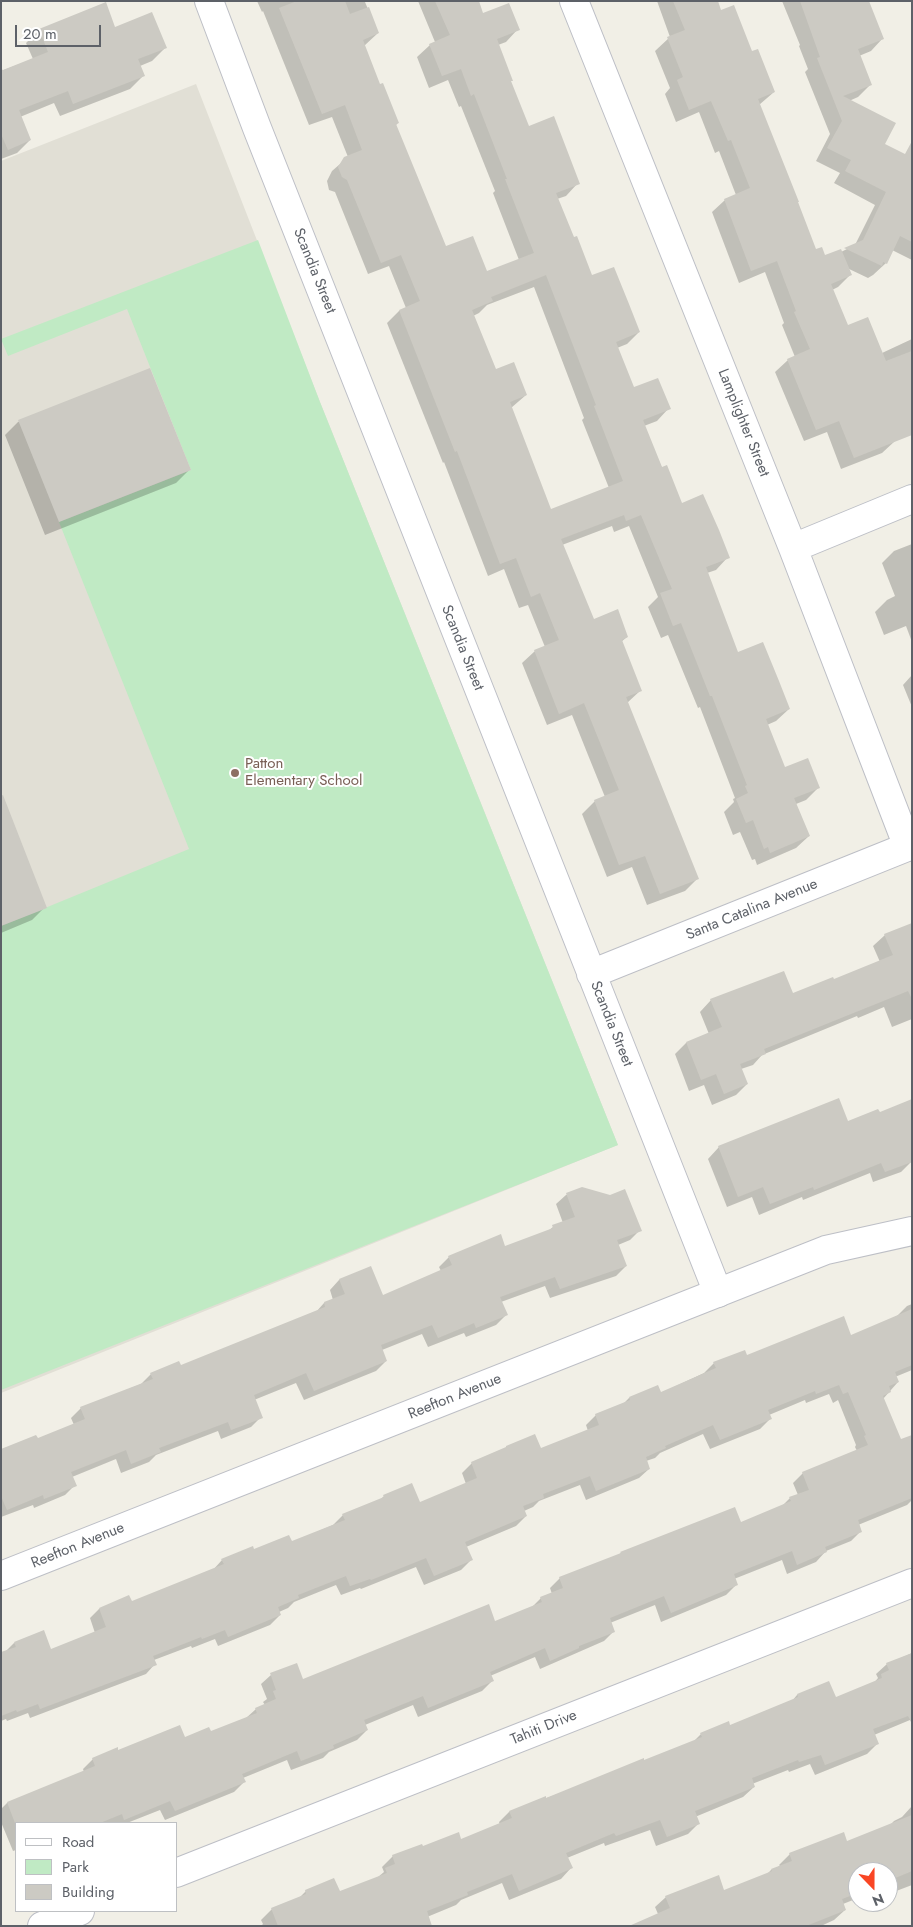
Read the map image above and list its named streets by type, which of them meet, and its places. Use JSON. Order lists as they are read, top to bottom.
{
  "streets": {
    "street": [
      "Scandia Street",
      "Lamplighter Street",
      "Santa Catalina Avenue",
      "Reefton Avenue",
      "Tahiti Drive"
    ]
  },
  "crossings": [
    ["Scandia Street", "Santa Catalina Avenue"],
    ["Scandia Street", "Reefton Avenue"],
    ["Lamplighter Street", "Santa Catalina Avenue"]
  ],
  "places": ["Patton Elementary School"],
  "legend": ["Road", "Park", "Building"],
  "scale_bar": "20 m",
  "north": "bottom"
}
